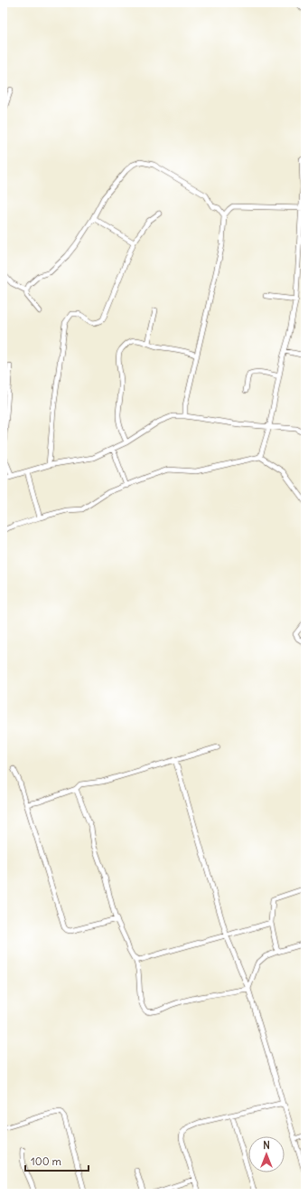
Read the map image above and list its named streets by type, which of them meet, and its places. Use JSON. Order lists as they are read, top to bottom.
{
  "scale_bar": "100 m",
  "north": "top"
}
